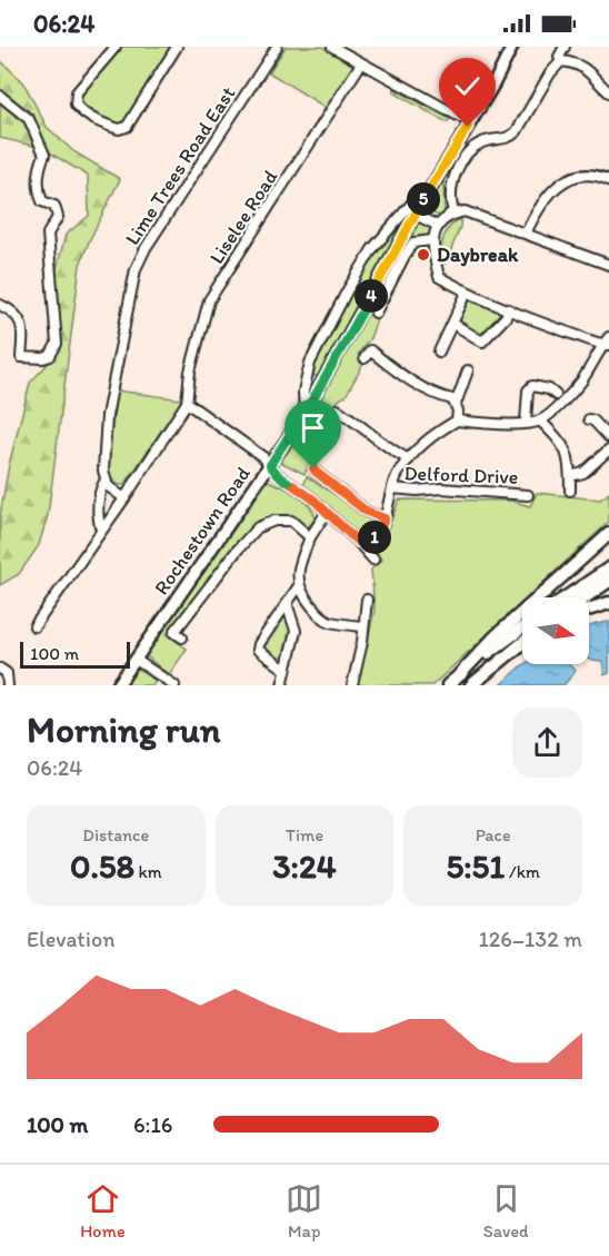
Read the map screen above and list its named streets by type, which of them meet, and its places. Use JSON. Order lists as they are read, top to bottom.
{
  "streets": {
    "main road": ["Rochestown Road"],
    "street": ["Lime Trees Road East", "Liselee Road", "Delford Drive"]
  },
  "places": ["Daybreak"],
  "scale_bar": "100 m",
  "north": "right",
  "page": {
    "status": "06:24",
    "pins": ["5", "4", "1"],
    "scale": "100 m",
    "heading": ["Morning run", "06:24"],
    "stats": [
      ["Distance", "0.58 km"],
      ["Time", "3:24"],
      ["Pace", "5:51 /km"]
    ],
    "chart": ["Elevation", "126–132 m"],
    "list": [
      {
        "name": "100 m",
        "note": "6:16"
      }
    ],
    "tabs": ["Home", "Map", "Saved"]
  }
}
